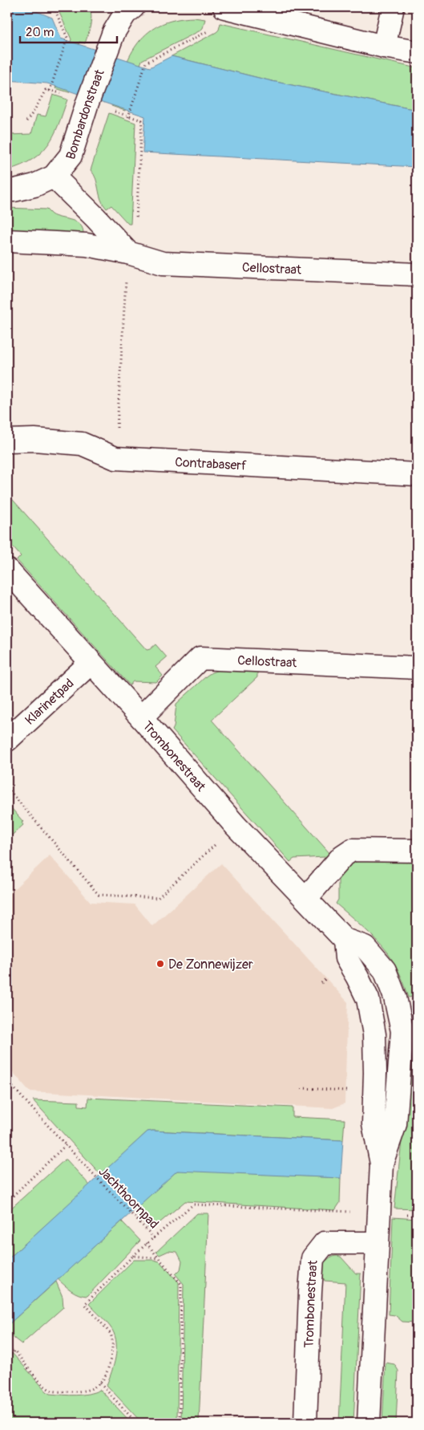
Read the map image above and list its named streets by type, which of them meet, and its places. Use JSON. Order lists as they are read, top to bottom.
{
  "streets": {
    "street": [
      "Bombardonstraat",
      "Cellostraat",
      "Contrabaserf",
      "Klarinetpad",
      "Trombonestraat"
    ],
    "path": ["Jachthoornpad"]
  },
  "crossings": [
    ["Cellostraat", "Trombonestraat"],
    ["Klarinetpad", "Trombonestraat"],
    ["Trombonestraat", "Jachthoornpad"]
  ],
  "places": ["De Zonnewijzer"],
  "scale_bar": "20 m"
}
